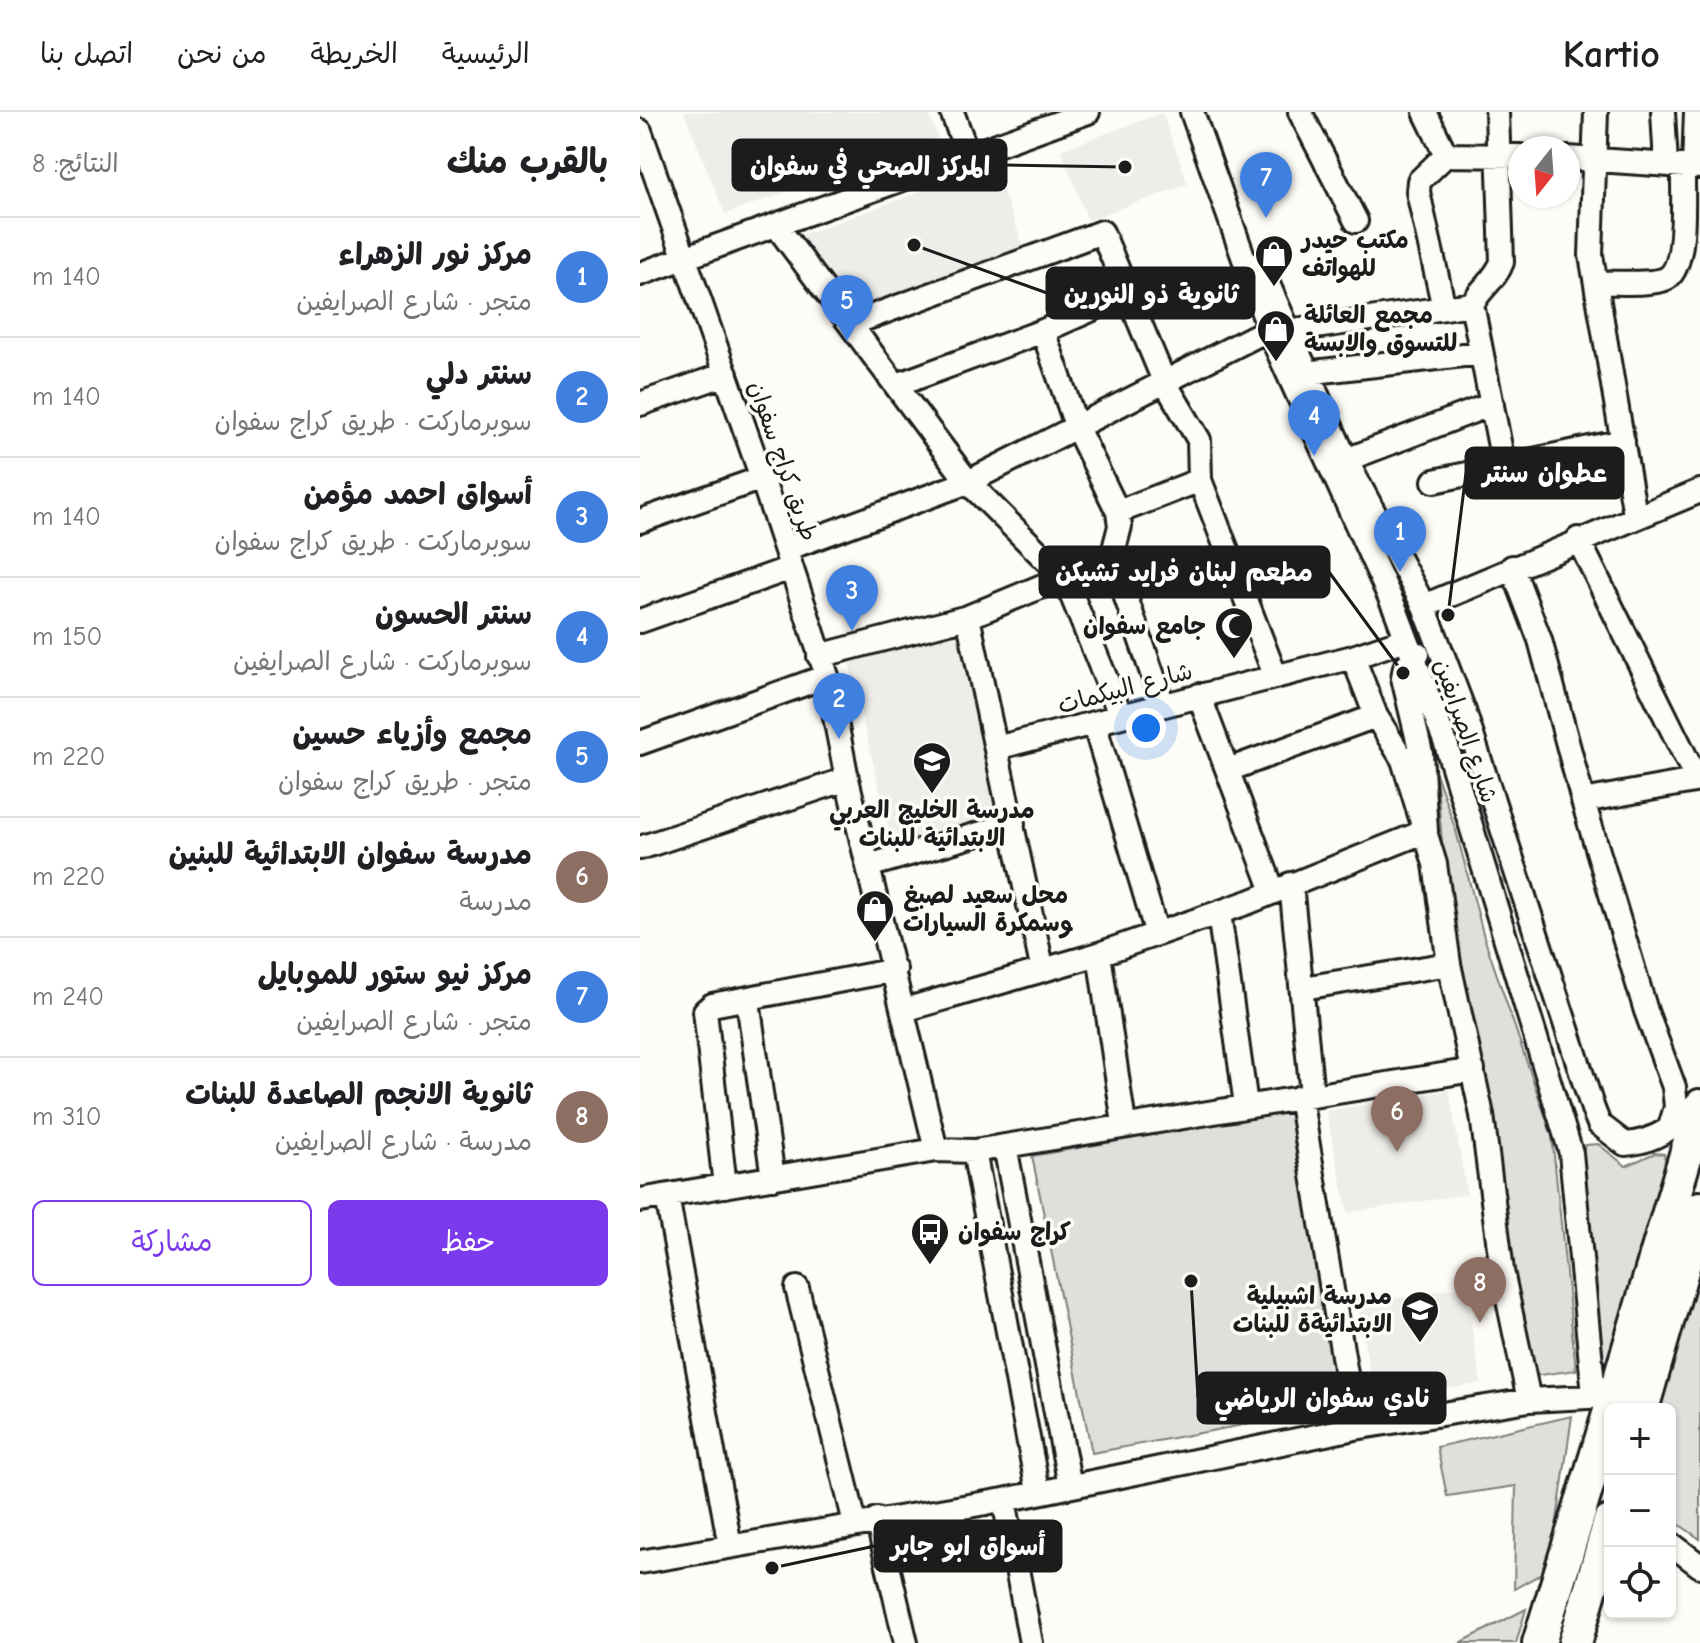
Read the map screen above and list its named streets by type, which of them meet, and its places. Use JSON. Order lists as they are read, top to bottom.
{
  "streets": {
    "street": ["طريق كراج سفوان", "شارع البيكمات", "شارع الصرايفين"]
  },
  "crossings": [
    ["شارع البيكمات", "شارع الصرايفين"]
  ],
  "places": {
    "other": [
      "المركز الصحي في سفوان",
      "ثانوية ذو النورين",
      "عطوان سنتر",
      "مطعم لبنان فرايد تشيكن",
      "نادي سفوان الرياضي",
      "أسواق ابو جابر"
    ],
    "shop": ["مكتب حيدر للهواتف", "مجمع العائلة للتسوق والابسة", "محل سعيد لصبغ وسمكرة السيارات"],
    "mosque": ["جامع سفوان"],
    "school or university": ["مدرسة الخليج العربي الابتدائية للبنات", "مدرسة اشبيلية الابتدائيةة للبنات"],
    "bus stop": ["كراج سفوان"]
  },
  "north": "bottom",
  "page": {
    "header": "Kartio",
    "nav": [
      "الرئيسية",
      "الخريطة",
      "من نحن",
      "اتصل بنا"
    ],
    "heading": ["بالقرب منك", "النتائج: 8"],
    "pins": [
      "7",
      "5",
      "4",
      "1",
      "3",
      "2",
      "6",
      "8"
    ],
    "list": [
      {
        "mark": "1",
        "name": "مركز نور الزهراء",
        "note": "متجر · شارع الصرايفين",
        "value": "140 m"
      },
      {
        "mark": "2",
        "name": "سنتر دلي",
        "note": "سوبرماركت · طريق كراج سفوان",
        "value": "140 m"
      },
      {
        "mark": "3",
        "name": "أسواق احمد مؤمن",
        "note": "سوبرماركت · طريق كراج سفوان",
        "value": "140 m"
      },
      {
        "mark": "4",
        "name": "سنتر الحسون",
        "note": "سوبرماركت · شارع الصرايفين",
        "value": "150 m"
      },
      {
        "mark": "5",
        "name": "مجمع وأزياء حسين",
        "note": "متجر · طريق كراج سفوان",
        "value": "220 m"
      },
      {
        "mark": "6",
        "name": "مدرسة سفوان الابتدائية للبنين",
        "note": "مدرسة",
        "value": "220 m"
      },
      {
        "mark": "7",
        "name": "مركز نيو ستور للموبايل",
        "note": "متجر · شارع الصرايفين",
        "value": "240 m"
      },
      {
        "mark": "8",
        "name": "ثانوية الانجم الصاعدة للبنات",
        "note": "مدرسة · شارع الصرايفين",
        "value": "310 m"
      }
    ],
    "buttons": ["حفظ", "مشاركة"],
    "map_buttons": ["+", "−"]
  }
}
